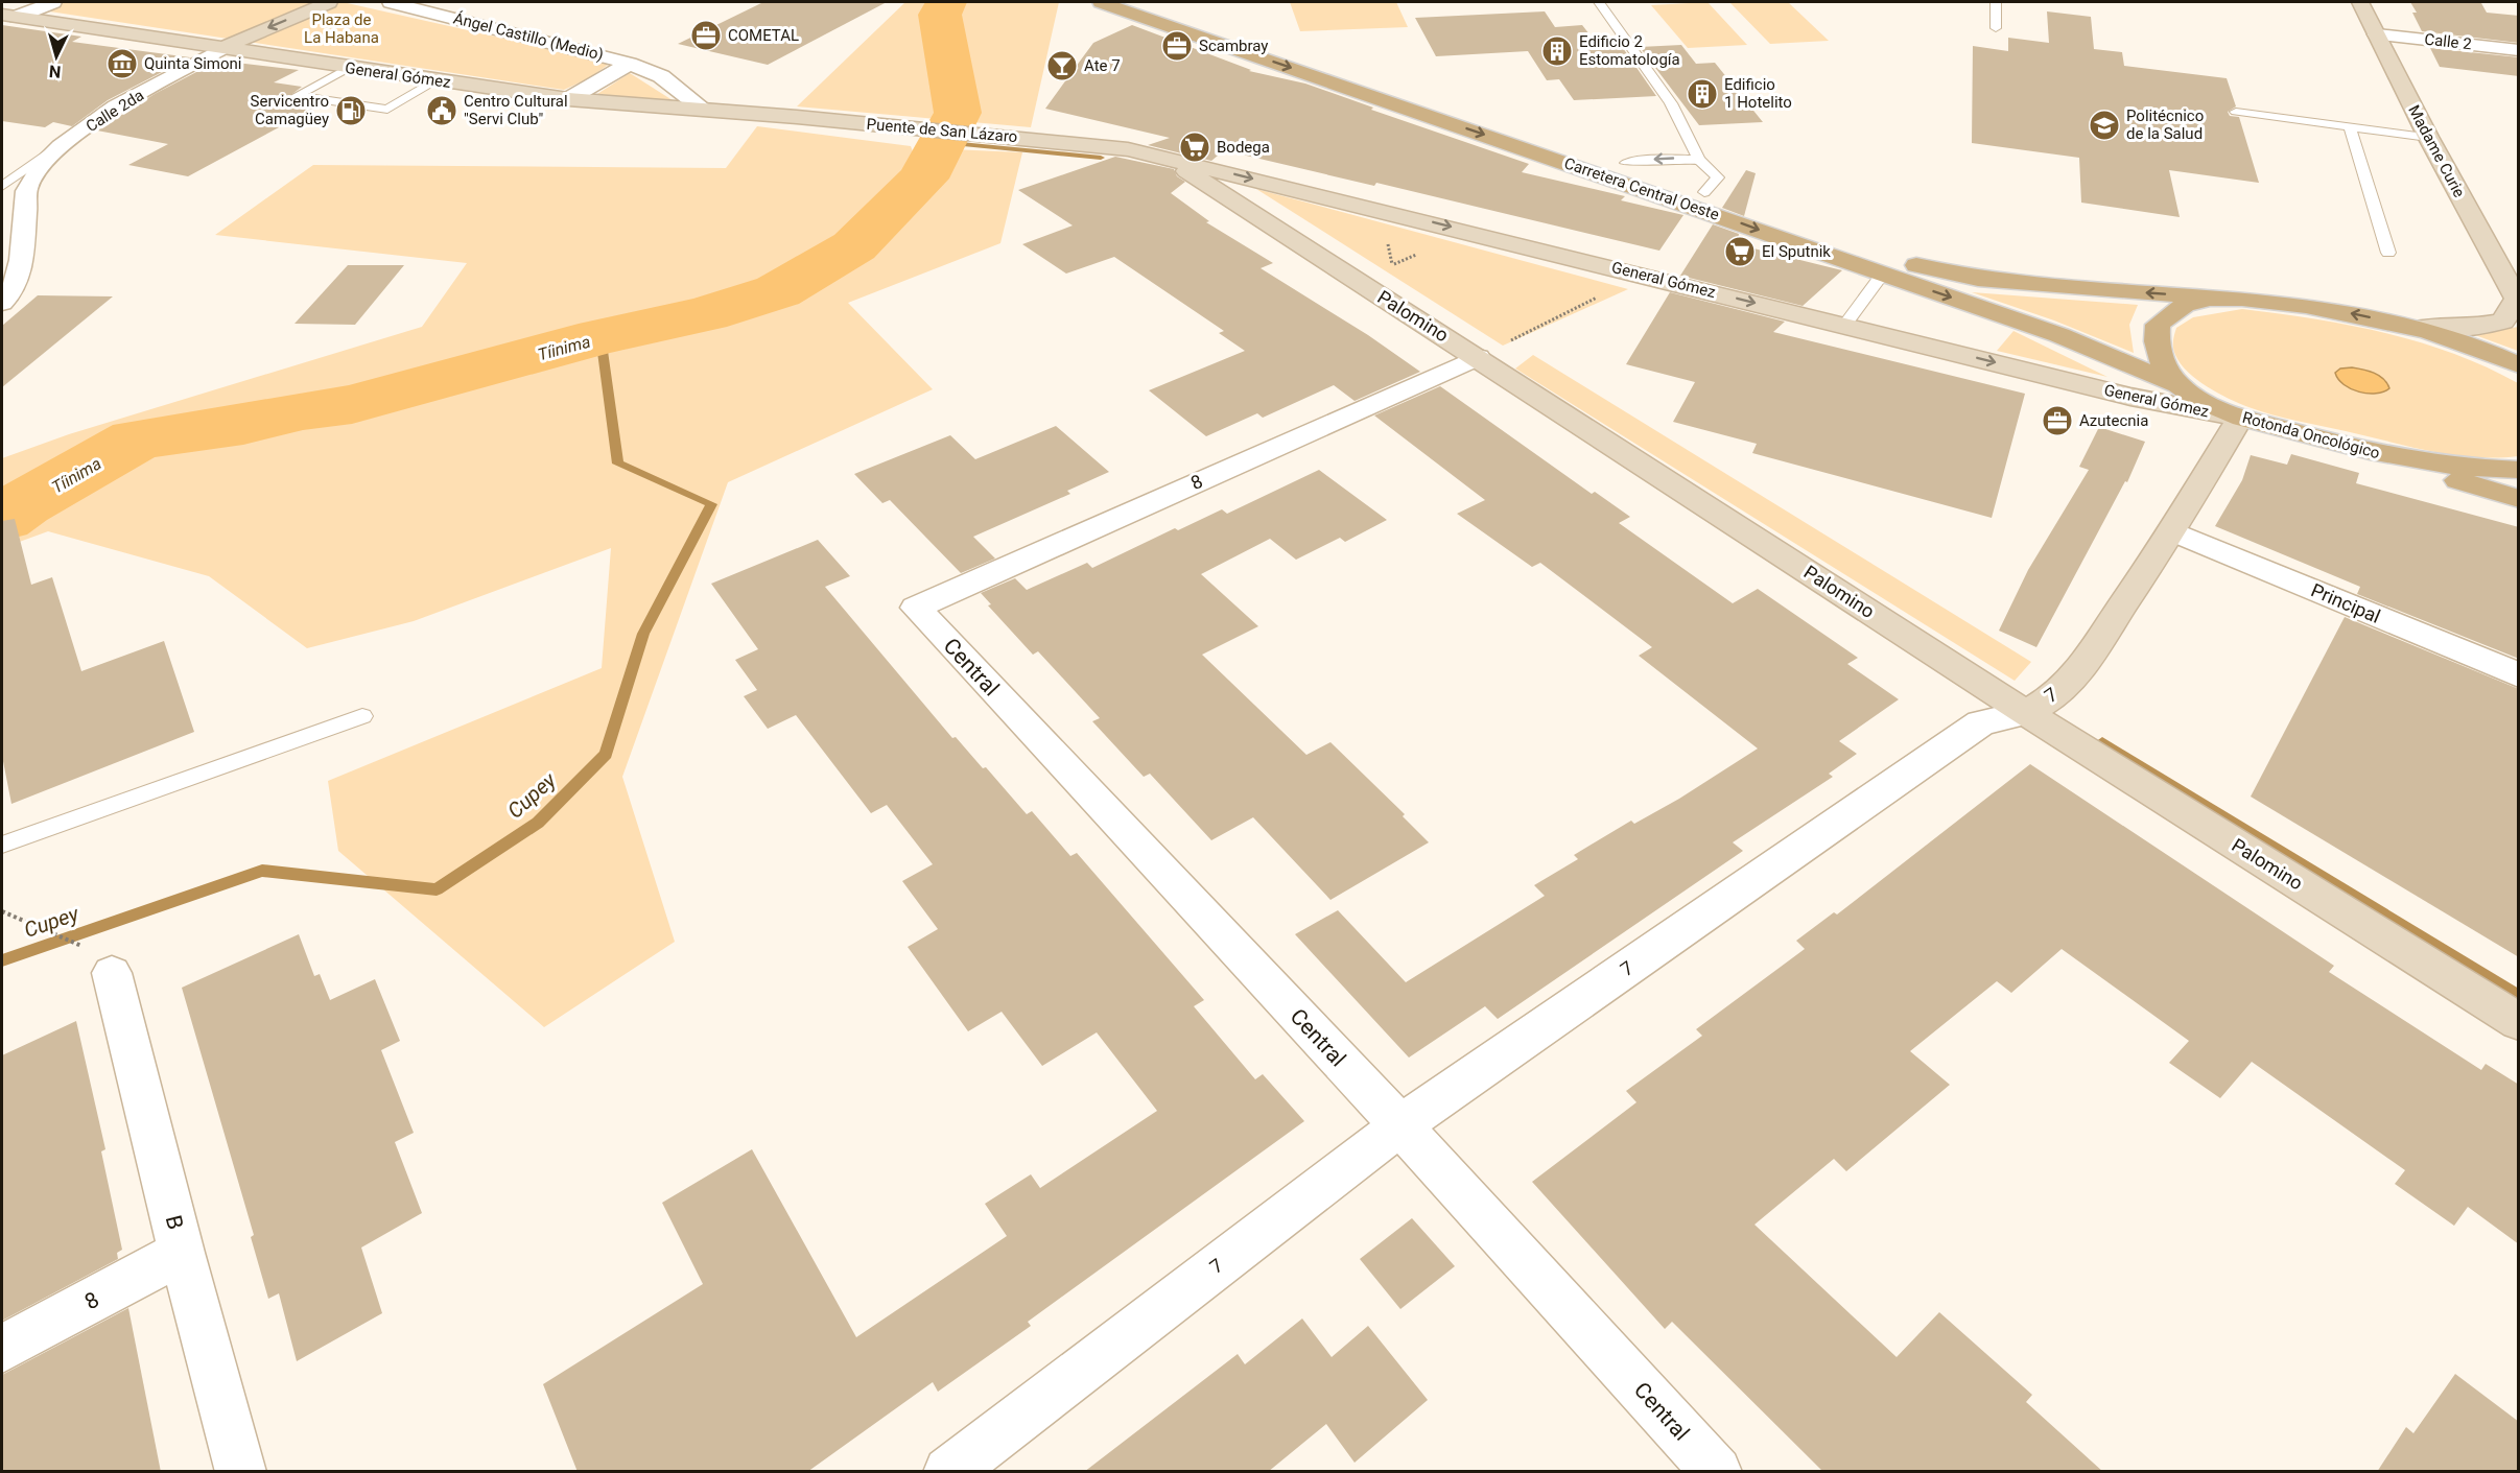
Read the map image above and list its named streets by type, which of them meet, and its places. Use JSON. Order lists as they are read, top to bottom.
{
  "streets": {
    "main road": [
      "General Gómez",
      "Calle 2da",
      "Puente de San Lázaro",
      "Madame Curie",
      "Carretera Central Oeste",
      "Palomino",
      "Rotonda Oncológico",
      "7"
    ],
    "street": [
      "Ángel Castillo (Medio)",
      "Calle 2",
      "8",
      "Principal",
      "Central",
      "B"
    ]
  },
  "crossings": [
    ["Ángel Castillo (Medio)", "General Gómez"],
    ["Calle 2", "Madame Curie"],
    ["General Gómez", "Calle 2da"],
    ["General Gómez", "Puente de San Lázaro"],
    ["General Gómez", "Palomino"],
    ["General Gómez", "Rotonda Oncológico"],
    ["General Gómez", "7"],
    ["Madame Curie", "Rotonda Oncológico"],
    ["Carretera Central Oeste", "Rotonda Oncológico"],
    ["Palomino", "8"],
    ["Palomino", "7"],
    ["Rotonda Oncológico", "7"],
    ["8", "Central"],
    ["8", "B"],
    ["Principal", "7"],
    ["Central", "7"]
  ],
  "one_way": ["General Gómez"],
  "water": ["Tíinima", "Cupey"],
  "parks": ["Plaza de La Habana"],
  "places": {
    "office": ["COMETAL", "Scambray", "Azutecnia"],
    "building": ["Edificio 2 Estomatología", "Edificio 1 Hotelito"],
    "museum": ["Quinta Simoni"],
    "bar": ["Ate 7"],
    "fuel station": ["Servicentro Camagüey"],
    "public building": ["Centro Cultural \"Servi Club\""],
    "school or university": ["Politécnico de la Salud"],
    "supermarket": ["Bodega", "El Sputnik"]
  },
  "north": "bottom"
}
